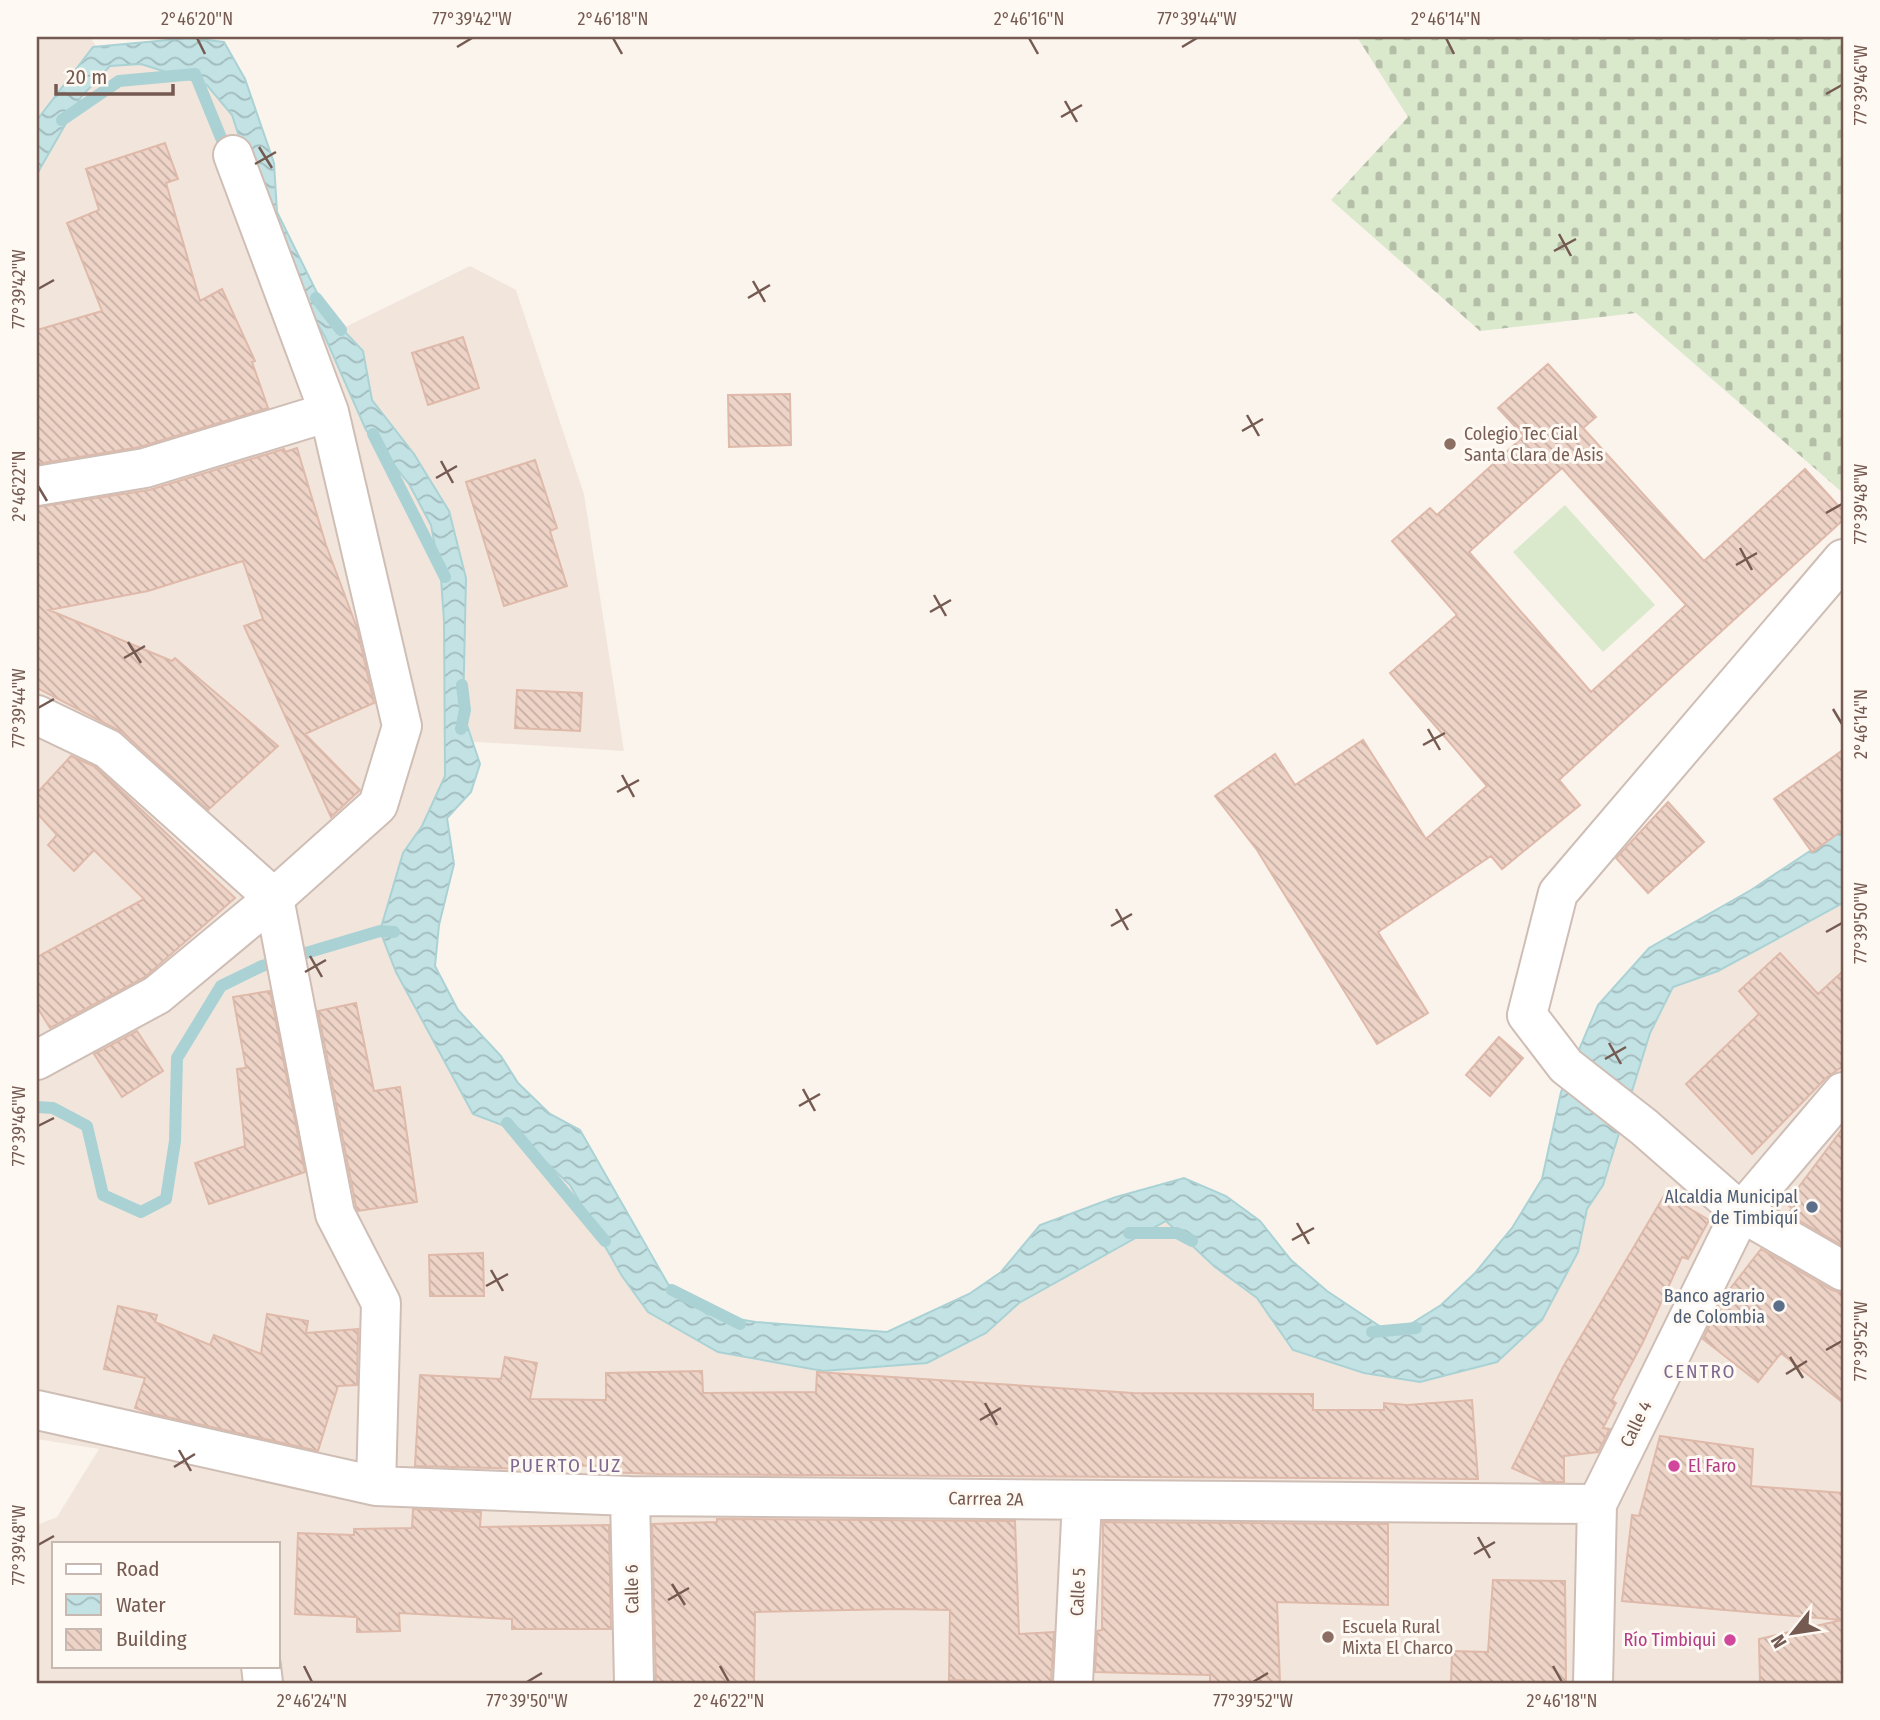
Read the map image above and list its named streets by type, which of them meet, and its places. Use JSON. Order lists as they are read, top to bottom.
{
  "streets": {
    "street": [
      "Calle 4",
      "Carrrea 2A",
      "Calle 6",
      "Calle 5"
    ]
  },
  "crossings": [
    ["Calle 4", "Carrrea 2A"],
    ["Carrrea 2A", "Calle 6"],
    ["Carrrea 2A", "Calle 5"]
  ],
  "districts": ["CENTRO", "PUERTO LUZ"],
  "places": [
    "Colegio Tec Cial Santa Clara de Asis",
    "Alcaldia Municipal de Timbiquí",
    "Banco agrario de Colombia",
    "El Faro",
    "Escuela Rural Mixta El Charco",
    "Río Timbiqui"
  ],
  "legend": ["Road", "Water", "Building"],
  "scale_bar": "20 m",
  "north": "bottom left",
  "coordinates": [
    "2°46'20\"N",
    "77°39'42\"W",
    "2°46'18\"N",
    "2°46'16\"N",
    "77°39'44\"W",
    "2°46'14\"N",
    "77°39'46\"W",
    "2°46'22\"N",
    "77°39'48\"W",
    "77°39'50\"W",
    "77°39'52\"W",
    "2°46'24\"N"
  ]
}
